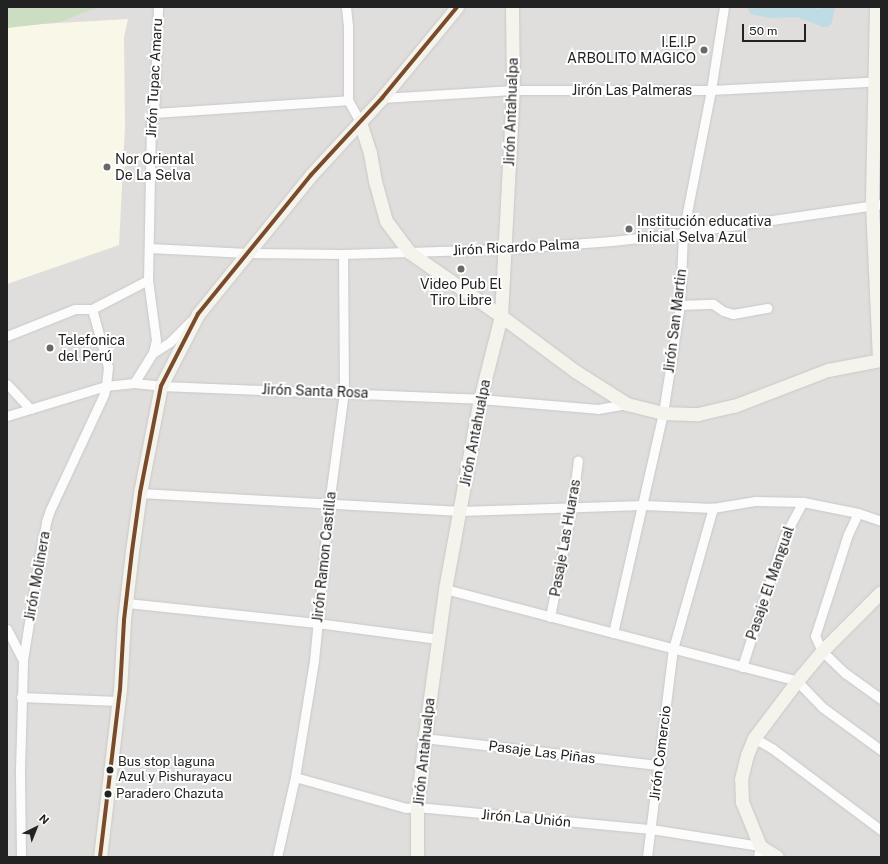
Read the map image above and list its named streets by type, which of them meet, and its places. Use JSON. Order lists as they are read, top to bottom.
{
  "streets": {
    "main road": ["Jirón Antahualpa"],
    "street": [
      "Jirón Tupac Amaru",
      "Jirón Las Palmeras",
      "Jirón Ricardo Palma",
      "Jirón San Martin",
      "Jirón Santa Rosa",
      "Pasaje Las Huaras",
      "Jirón Ramon Castilla",
      "Jirón Molinera",
      "Pasaje El Mangual",
      "Pasaje Las Piñas",
      "Jirón Comercio",
      "Jirón La Unión"
    ]
  },
  "crossings": [
    ["Jirón Tupac Amaru", "Jirón Ricardo Palma"],
    ["Jirón Las Palmeras", "Jirón Antahualpa"],
    ["Jirón Las Palmeras", "Jirón San Martin"],
    ["Jirón Antahualpa", "Jirón Ricardo Palma"],
    ["Jirón Antahualpa", "Jirón Santa Rosa"],
    ["Jirón Antahualpa", "Pasaje Las Piñas"],
    ["Jirón Antahualpa", "Jirón La Unión"],
    ["Jirón Ricardo Palma", "Jirón San Martin"],
    ["Jirón Ricardo Palma", "Jirón Ramon Castilla"],
    ["Jirón Santa Rosa", "Jirón Ramon Castilla"],
    ["Jirón Santa Rosa", "Jirón Molinera"],
    ["Jirón Ramon Castilla", "Jirón La Unión"],
    ["Pasaje Las Piñas", "Jirón Comercio"],
    ["Jirón Comercio", "Jirón La Unión"]
  ],
  "places": [
    "I.E.I.P ARBOLITO MAGICO",
    "Nor Oriental De La Selva",
    "Institución educativa inicial Selva Azul",
    "Video Pub El Tiro Libre",
    "Telefonica del Perú",
    "Bus stop laguna Azul y Pishurayacu",
    "Paradero Chazuta"
  ],
  "scale_bar": "50 m",
  "north": "top right"
}
